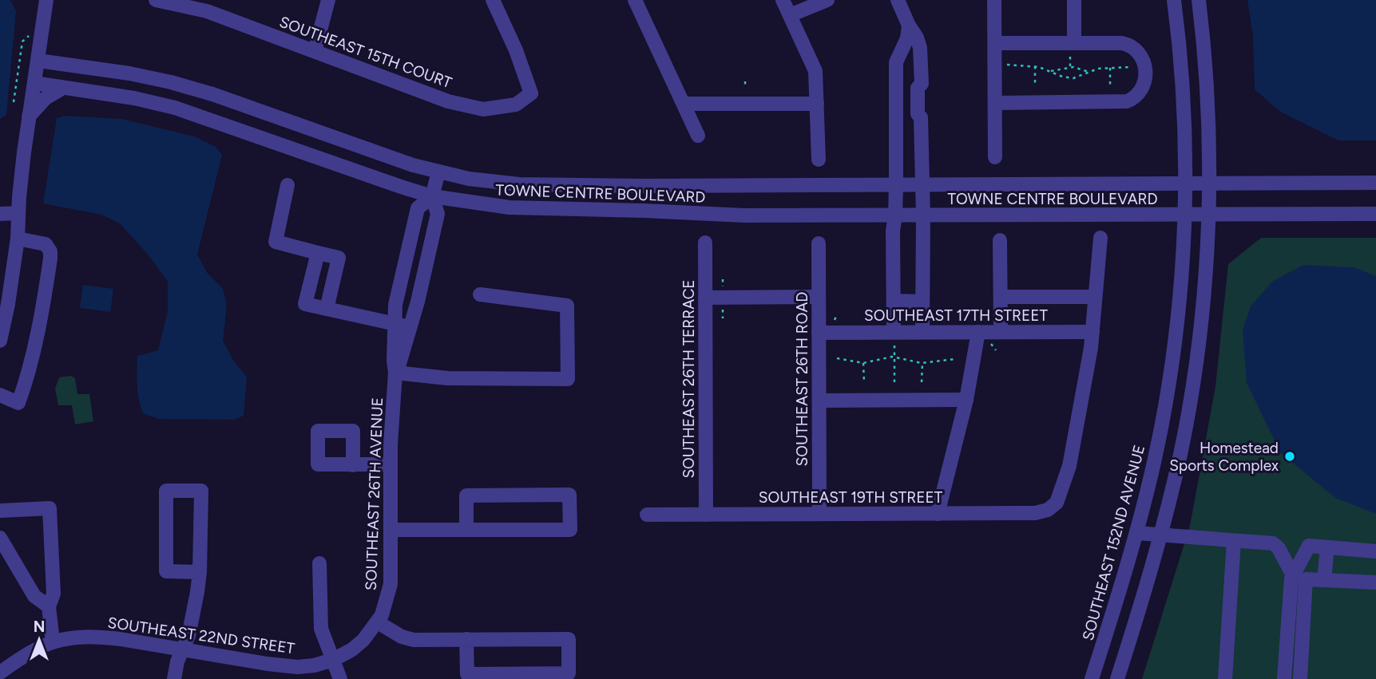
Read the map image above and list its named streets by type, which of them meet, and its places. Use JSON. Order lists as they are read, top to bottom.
{
  "streets": {
    "street": [
      "SOUTHEAST 15TH COURT",
      "TOWNE CENTRE BOULEVARD",
      "SOUTHEAST 17TH STREET",
      "SOUTHEAST 26TH TERRACE",
      "SOUTHEAST 26TH ROAD",
      "SOUTHEAST 26TH AVENUE",
      "SOUTHEAST 19TH STREET",
      "SOUTHEAST 152ND AVENUE",
      "SOUTHEAST 22ND STREET"
    ]
  },
  "crossings": [
    ["TOWNE CENTRE BOULEVARD", "SOUTHEAST 26TH AVENUE"],
    ["TOWNE CENTRE BOULEVARD", "SOUTHEAST 152ND AVENUE"],
    ["SOUTHEAST 17TH STREET", "SOUTHEAST 26TH ROAD"],
    ["SOUTHEAST 17TH STREET", "SOUTHEAST 19TH STREET"],
    ["SOUTHEAST 26TH TERRACE", "SOUTHEAST 19TH STREET"],
    ["SOUTHEAST 26TH ROAD", "SOUTHEAST 19TH STREET"],
    ["SOUTHEAST 26TH AVENUE", "SOUTHEAST 22ND STREET"]
  ],
  "places": ["Homestead Sports Complex"],
  "north": "top"
}
